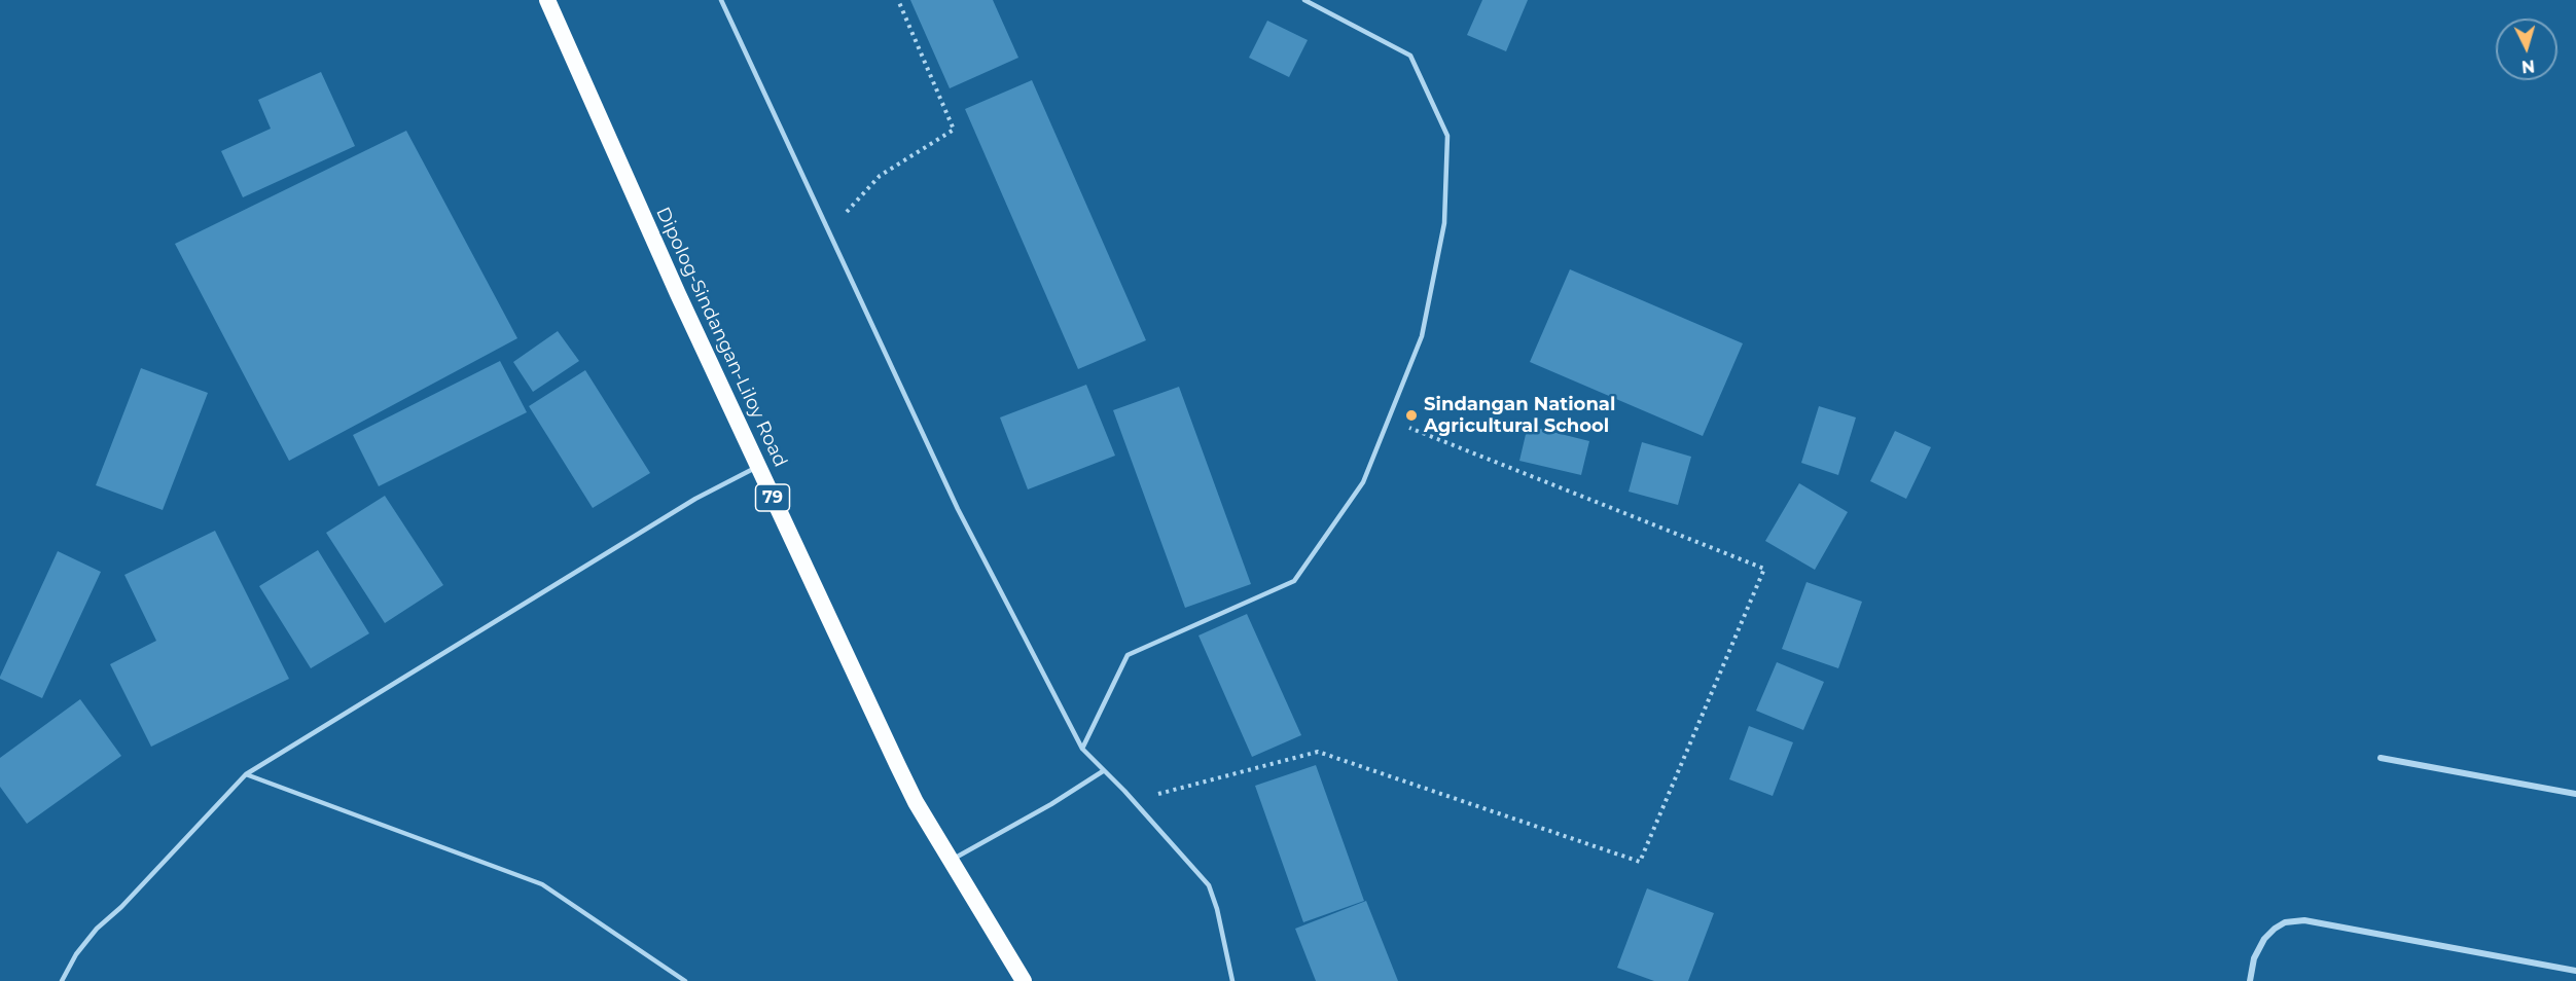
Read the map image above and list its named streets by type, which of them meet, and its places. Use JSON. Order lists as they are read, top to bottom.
{
  "streets": {
    "highway": ["Dipolog-Sindangan-Liloy Road", "79"]
  },
  "places": ["Sindangan National Agricultural School"],
  "north": "bottom"
}
